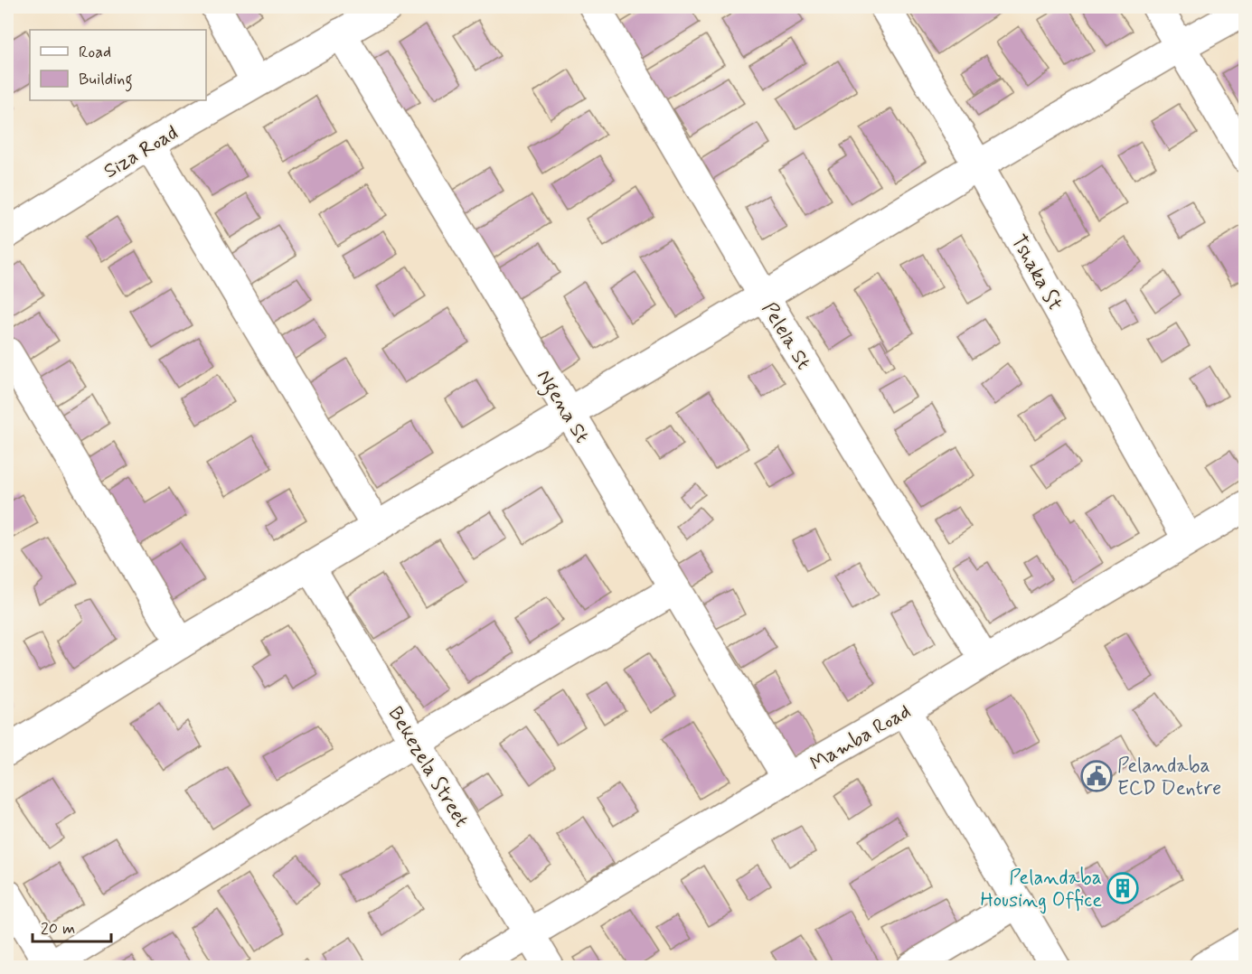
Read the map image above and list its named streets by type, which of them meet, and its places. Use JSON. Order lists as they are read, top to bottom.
{
  "streets": {
    "street": [
      "Siza Road",
      "Tshaka St",
      "Pelela St",
      "Ngena St",
      "Mamba Road",
      "Bekezela Street"
    ]
  },
  "crossings": [
    ["Siza Road", "Ngena St"],
    ["Tshaka St", "Mamba Road"],
    ["Pelela St", "Mamba Road"],
    ["Ngena St", "Mamba Road"],
    ["Mamba Road", "Bekezela Street"]
  ],
  "places": {
    "public building": ["Pelandaba ECD Dentre"],
    "building": ["Pelandaba Housing Office"]
  },
  "legend": ["Road", "Building"],
  "scale_bar": "20 m"
}
